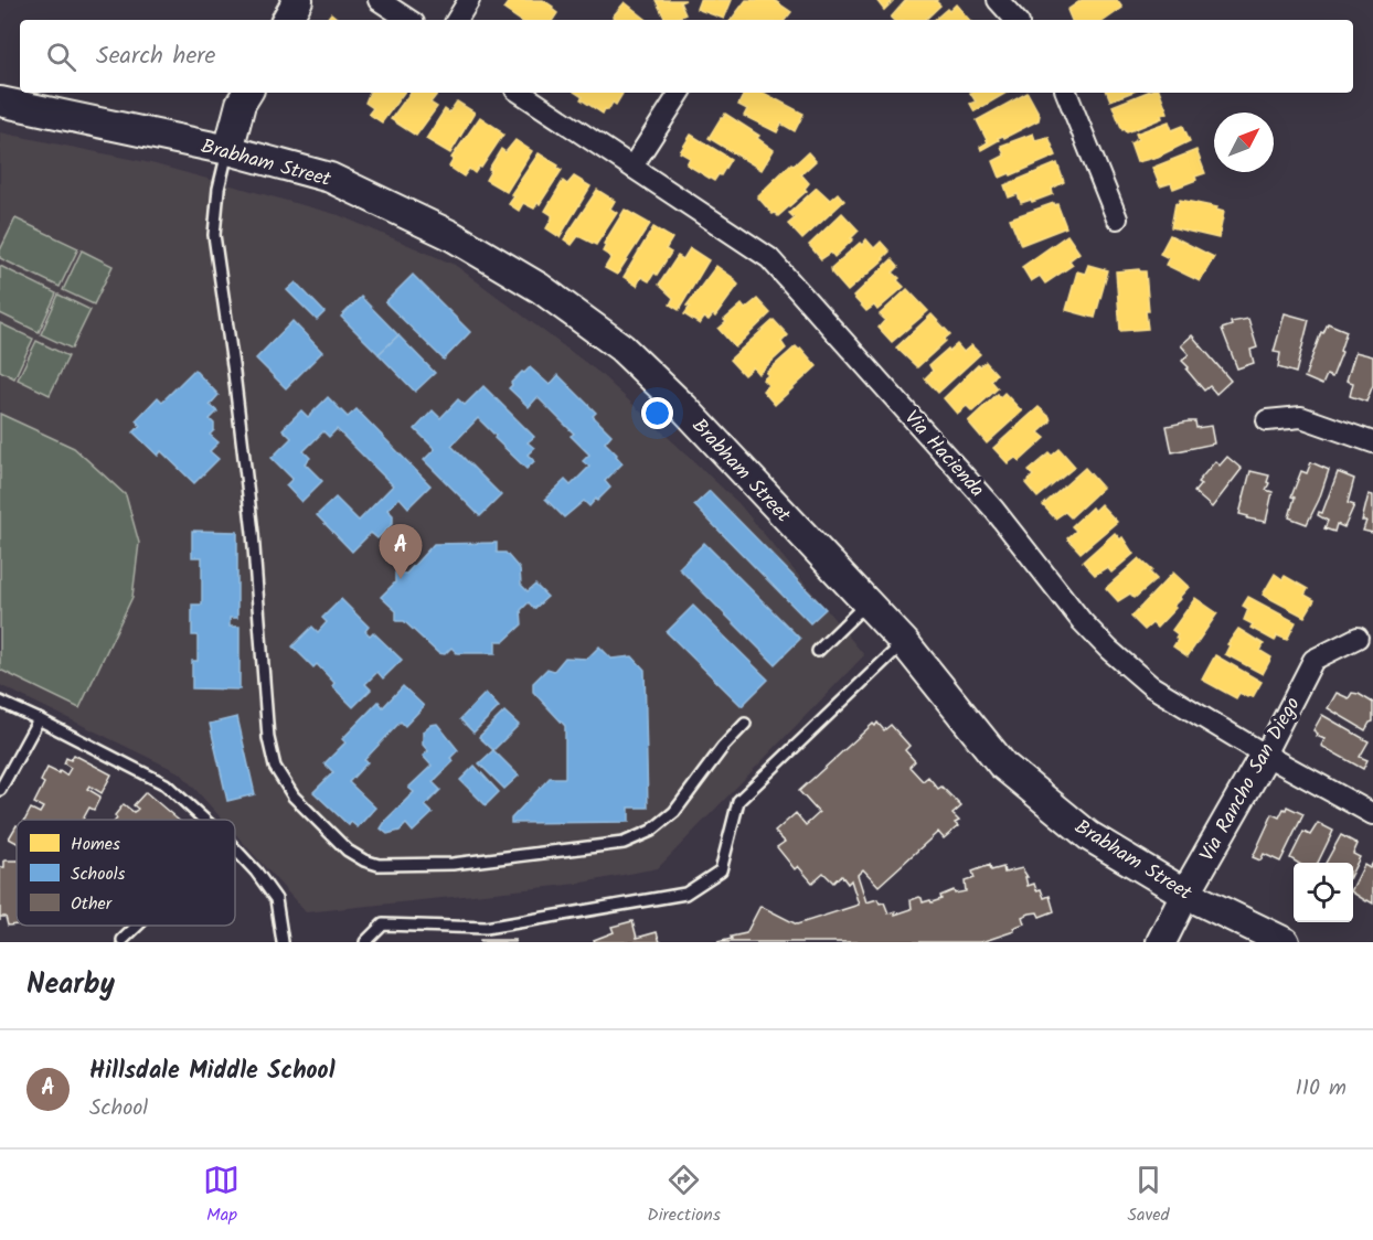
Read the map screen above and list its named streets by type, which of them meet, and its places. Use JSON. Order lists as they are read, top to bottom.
{
  "streets": {
    "main road": ["Brabham Street", "Via Rancho San Diego"],
    "street": ["Via Hacienda"]
  },
  "crossings": [
    ["Brabham Street", "Via Rancho San Diego"],
    ["Via Hacienda", "Via Rancho San Diego"]
  ],
  "legend": ["Homes", "Schools", "Other"],
  "north": "top right",
  "page": {
    "search": "Search here",
    "pins": "A",
    "heading": "Nearby",
    "list": [
      {
        "mark": "A",
        "name": "Hillsdale Middle School",
        "note": "School",
        "value": "110 m"
      }
    ],
    "nav": ["Map", "Directions", "Saved"]
  }
}
